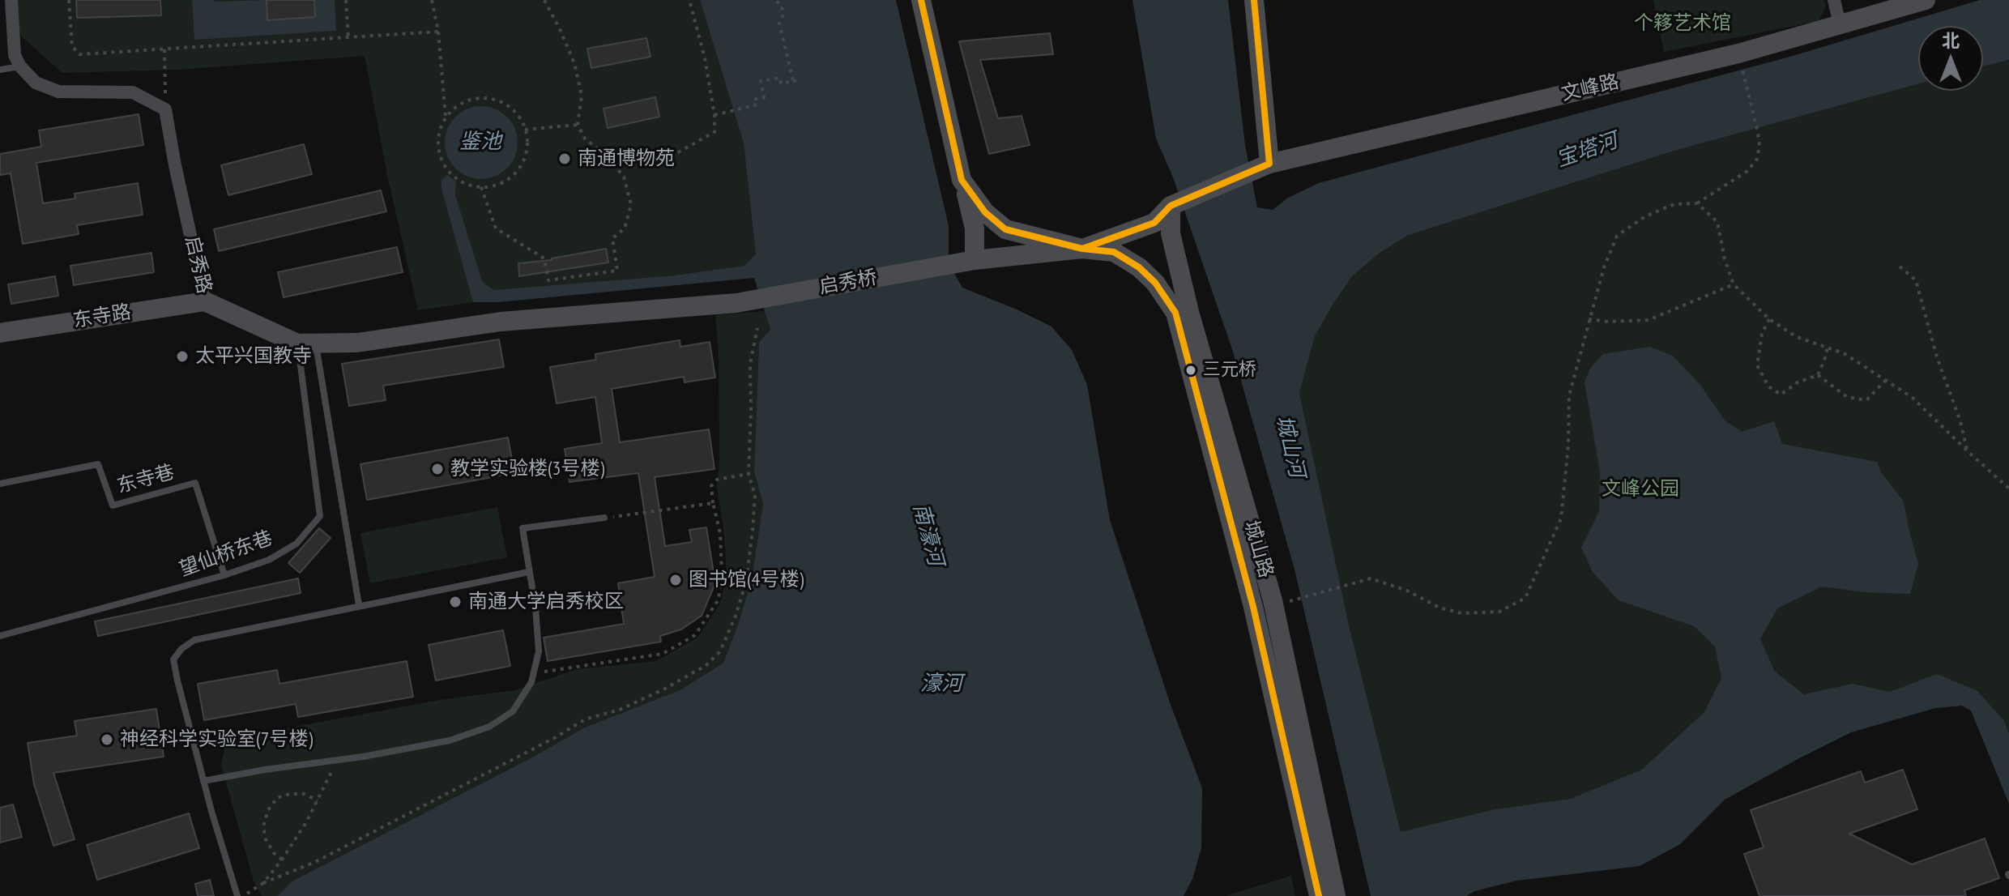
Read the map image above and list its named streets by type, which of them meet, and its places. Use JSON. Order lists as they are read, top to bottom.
{
  "streets": {
    "main road": [
      "文峰路",
      "启秀路",
      "启秀桥",
      "东寺路",
      "城山路"
    ],
    "lane": ["东寺巷", "望仙桥东巷"]
  },
  "crossings": [
    ["启秀路", "启秀桥"],
    ["启秀路", "东寺路"],
    ["启秀路", "望仙桥东巷"],
    ["东寺巷", "望仙桥东巷"]
  ],
  "water": [
    "鉴池",
    "宝塔河",
    "城山河",
    "南濠河",
    "濠河"
  ],
  "parks": ["个簃艺术馆", "文峰公园"],
  "places": [
    "南通博物苑",
    "太平兴国教寺",
    "三元桥",
    "教学实验楼(3号楼)",
    "图书馆(4号楼)",
    "南通大学启秀校区",
    "神经科学实验室(7号楼)"
  ],
  "north": "top"
}
